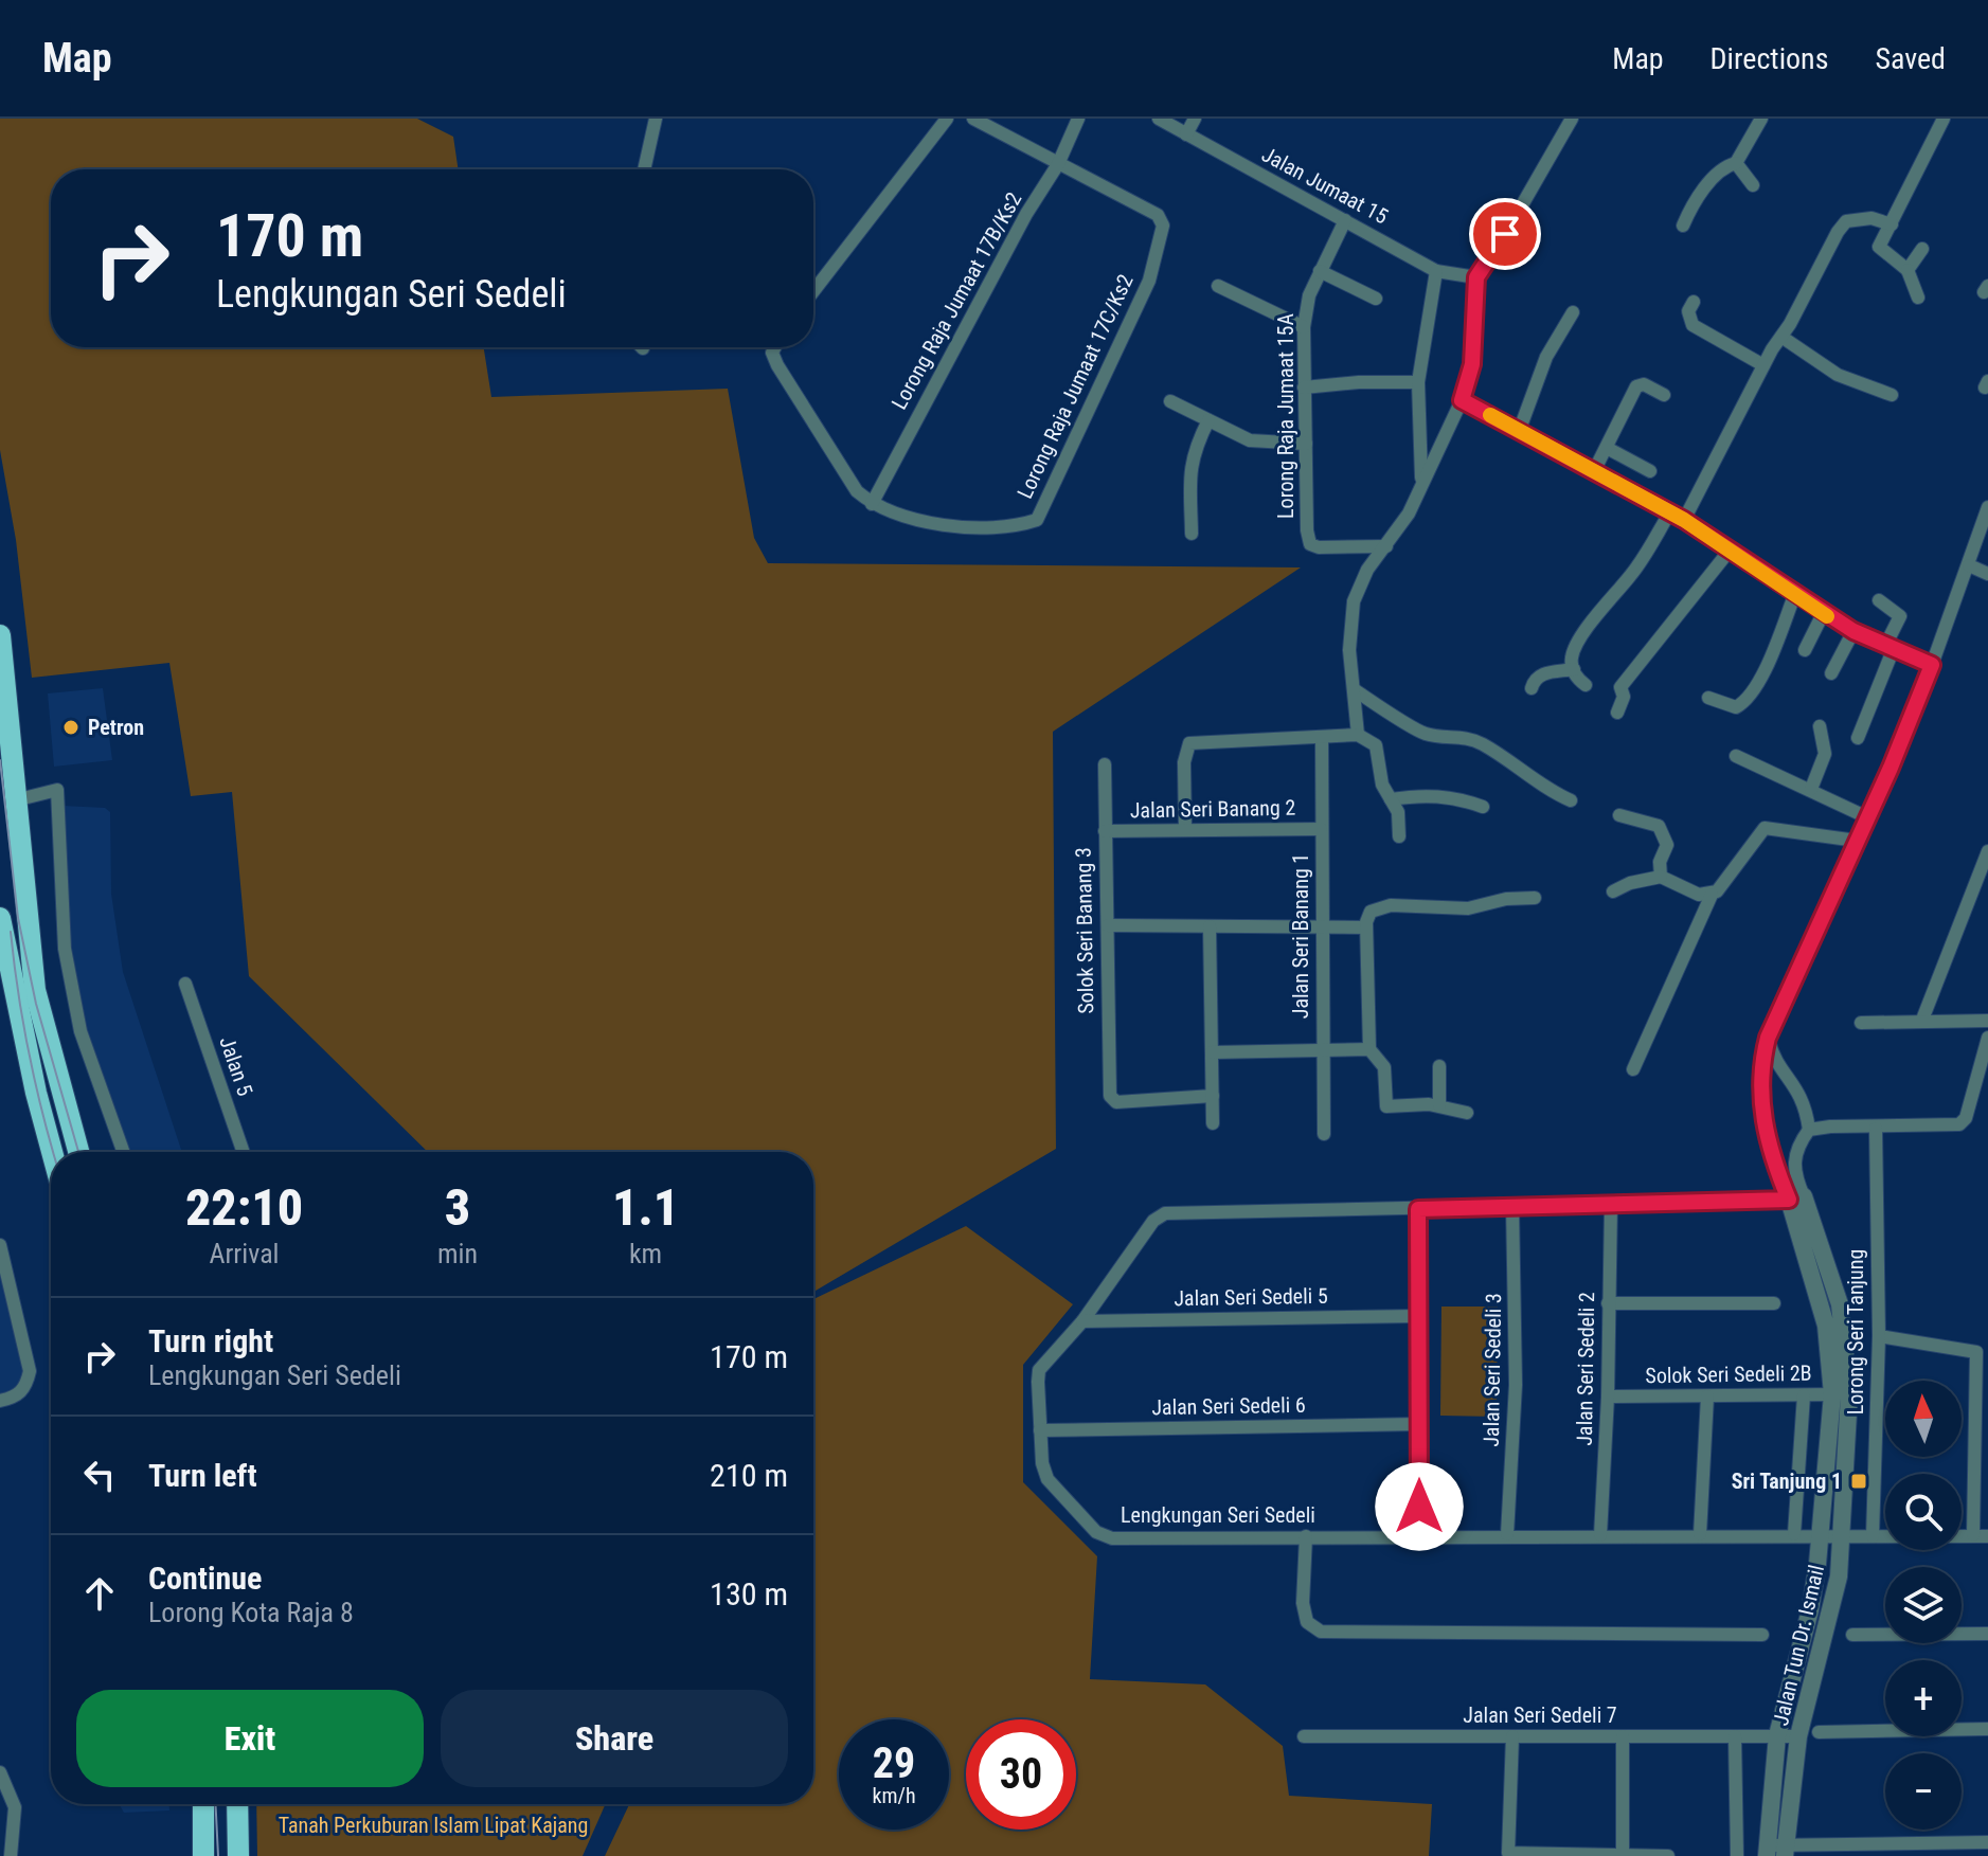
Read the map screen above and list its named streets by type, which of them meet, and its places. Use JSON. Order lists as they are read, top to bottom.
{
  "streets": {
    "street": [
      "Jalan Jumaat 15",
      "Lorong Raja Jumaat 17B/Ks2",
      "Lorong Raja Jumaat 17C/Ks2",
      "Lorong Raja Jumaat 15A",
      "Jalan Seri Banang 2",
      "Solok Seri Banang 3",
      "Jalan Seri Banang 1",
      "Jalan 5",
      "Jalan Seri Sedeli 5",
      "Lorong Seri Tanjung",
      "Jalan Seri Sedeli 2",
      "Jalan Seri Sedeli 3",
      "Solok Seri Sedeli 2B",
      "Jalan Seri Sedeli 6",
      "Lengkungan Seri Sedeli",
      "Jalan Tun Dr. Ismail",
      "Jalan Seri Sedeli 7"
    ]
  },
  "crossings": [
    ["Jalan Jumaat 15", "Lorong Raja Jumaat 15A"],
    ["Lorong Raja Jumaat 17B/Ks2", "Lorong Raja Jumaat 17C/Ks2"],
    ["Jalan Seri Banang 2", "Solok Seri Banang 3"],
    ["Jalan Seri Banang 2", "Jalan Seri Banang 1"],
    ["Jalan Seri Sedeli 5", "Lengkungan Seri Sedeli"],
    ["Lorong Seri Tanjung", "Lengkungan Seri Sedeli"],
    ["Jalan Seri Sedeli 2", "Solok Seri Sedeli 2B"],
    ["Jalan Seri Sedeli 2", "Lengkungan Seri Sedeli"],
    ["Jalan Seri Sedeli 3", "Lengkungan Seri Sedeli"],
    ["Solok Seri Sedeli 2B", "Jalan Tun Dr. Ismail"],
    ["Jalan Seri Sedeli 6", "Lengkungan Seri Sedeli"],
    ["Lengkungan Seri Sedeli", "Jalan Tun Dr. Ismail"],
    ["Jalan Tun Dr. Ismail", "Jalan Seri Sedeli 7"]
  ],
  "parks": ["Tanah Perkuburan Islam Lipat Kajang"],
  "places": {
    "other": ["Petron"],
    "transit": ["Sri Tanjung 1"]
  },
  "north": "top",
  "page": {
    "header": "Map",
    "nav": ["Map", "Directions", "Saved"],
    "turn": ["170 m", "Lengkungan Seri Sedeli"],
    "eta": [
      "22:10",
      "Arrival",
      "3",
      "min",
      "1.1",
      "km"
    ],
    "list": [
      {
        "name": "Turn right",
        "note": "Lengkungan Seri Sedeli",
        "value": "170 m"
      },
      {
        "name": "Turn left",
        "value": "210 m"
      },
      {
        "name": "Continue",
        "note": "Lorong Kota Raja 8",
        "value": "130 m"
      }
    ],
    "map_buttons": ["+", "−"],
    "buttons": ["Exit", "Share"],
    "speed": "29 km/h",
    "limit": "30"
  }
}
